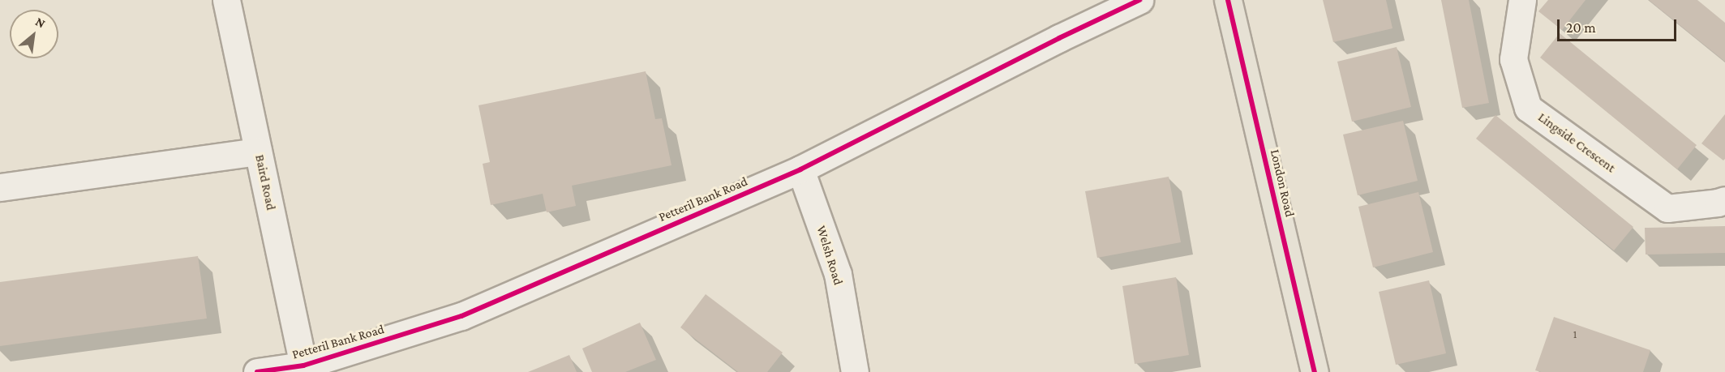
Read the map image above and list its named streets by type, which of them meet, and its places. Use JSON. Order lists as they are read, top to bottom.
{
  "streets": {
    "main road": ["London Road"],
    "street": [
      "Lingside Crescent",
      "Baird Road",
      "Petteril Bank Road",
      "Welsh Road"
    ]
  },
  "crossings": [
    ["Baird Road", "Petteril Bank Road"],
    ["Petteril Bank Road", "Welsh Road"]
  ],
  "house_numbers": ["1"],
  "scale_bar": "20 m",
  "north": "top right"
}
